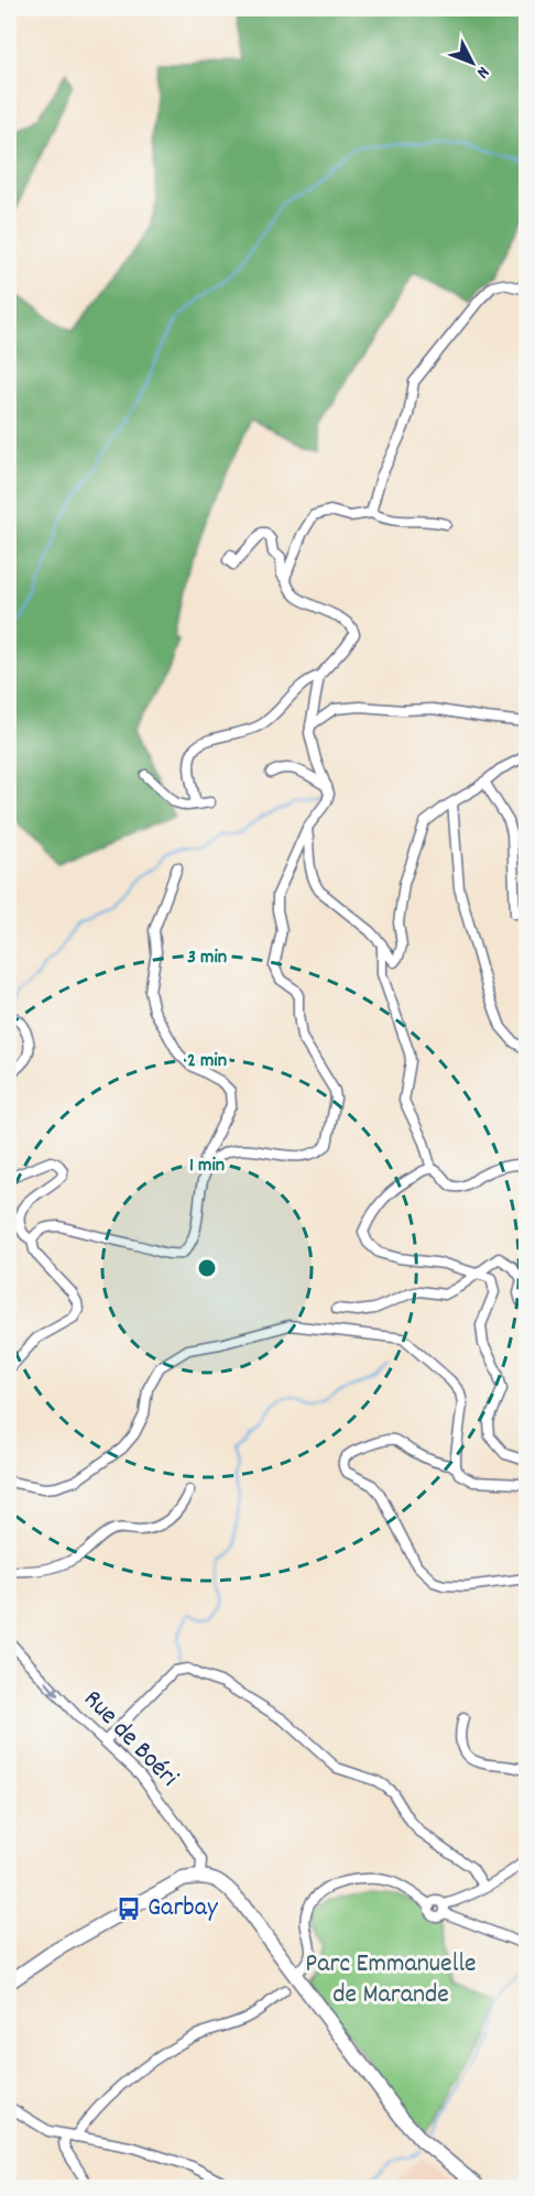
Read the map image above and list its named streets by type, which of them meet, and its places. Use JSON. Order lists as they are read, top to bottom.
{
  "streets": {
    "street": ["Rue de Boéri"]
  },
  "one_way": ["Rue de Boéri"],
  "parks": ["Parc Emmanuelle de Marande"],
  "places": {
    "bus stop": ["Garbay"]
  },
  "north": "bottom right",
  "rings": ["3 min", "2 min", "1 min"]
}
